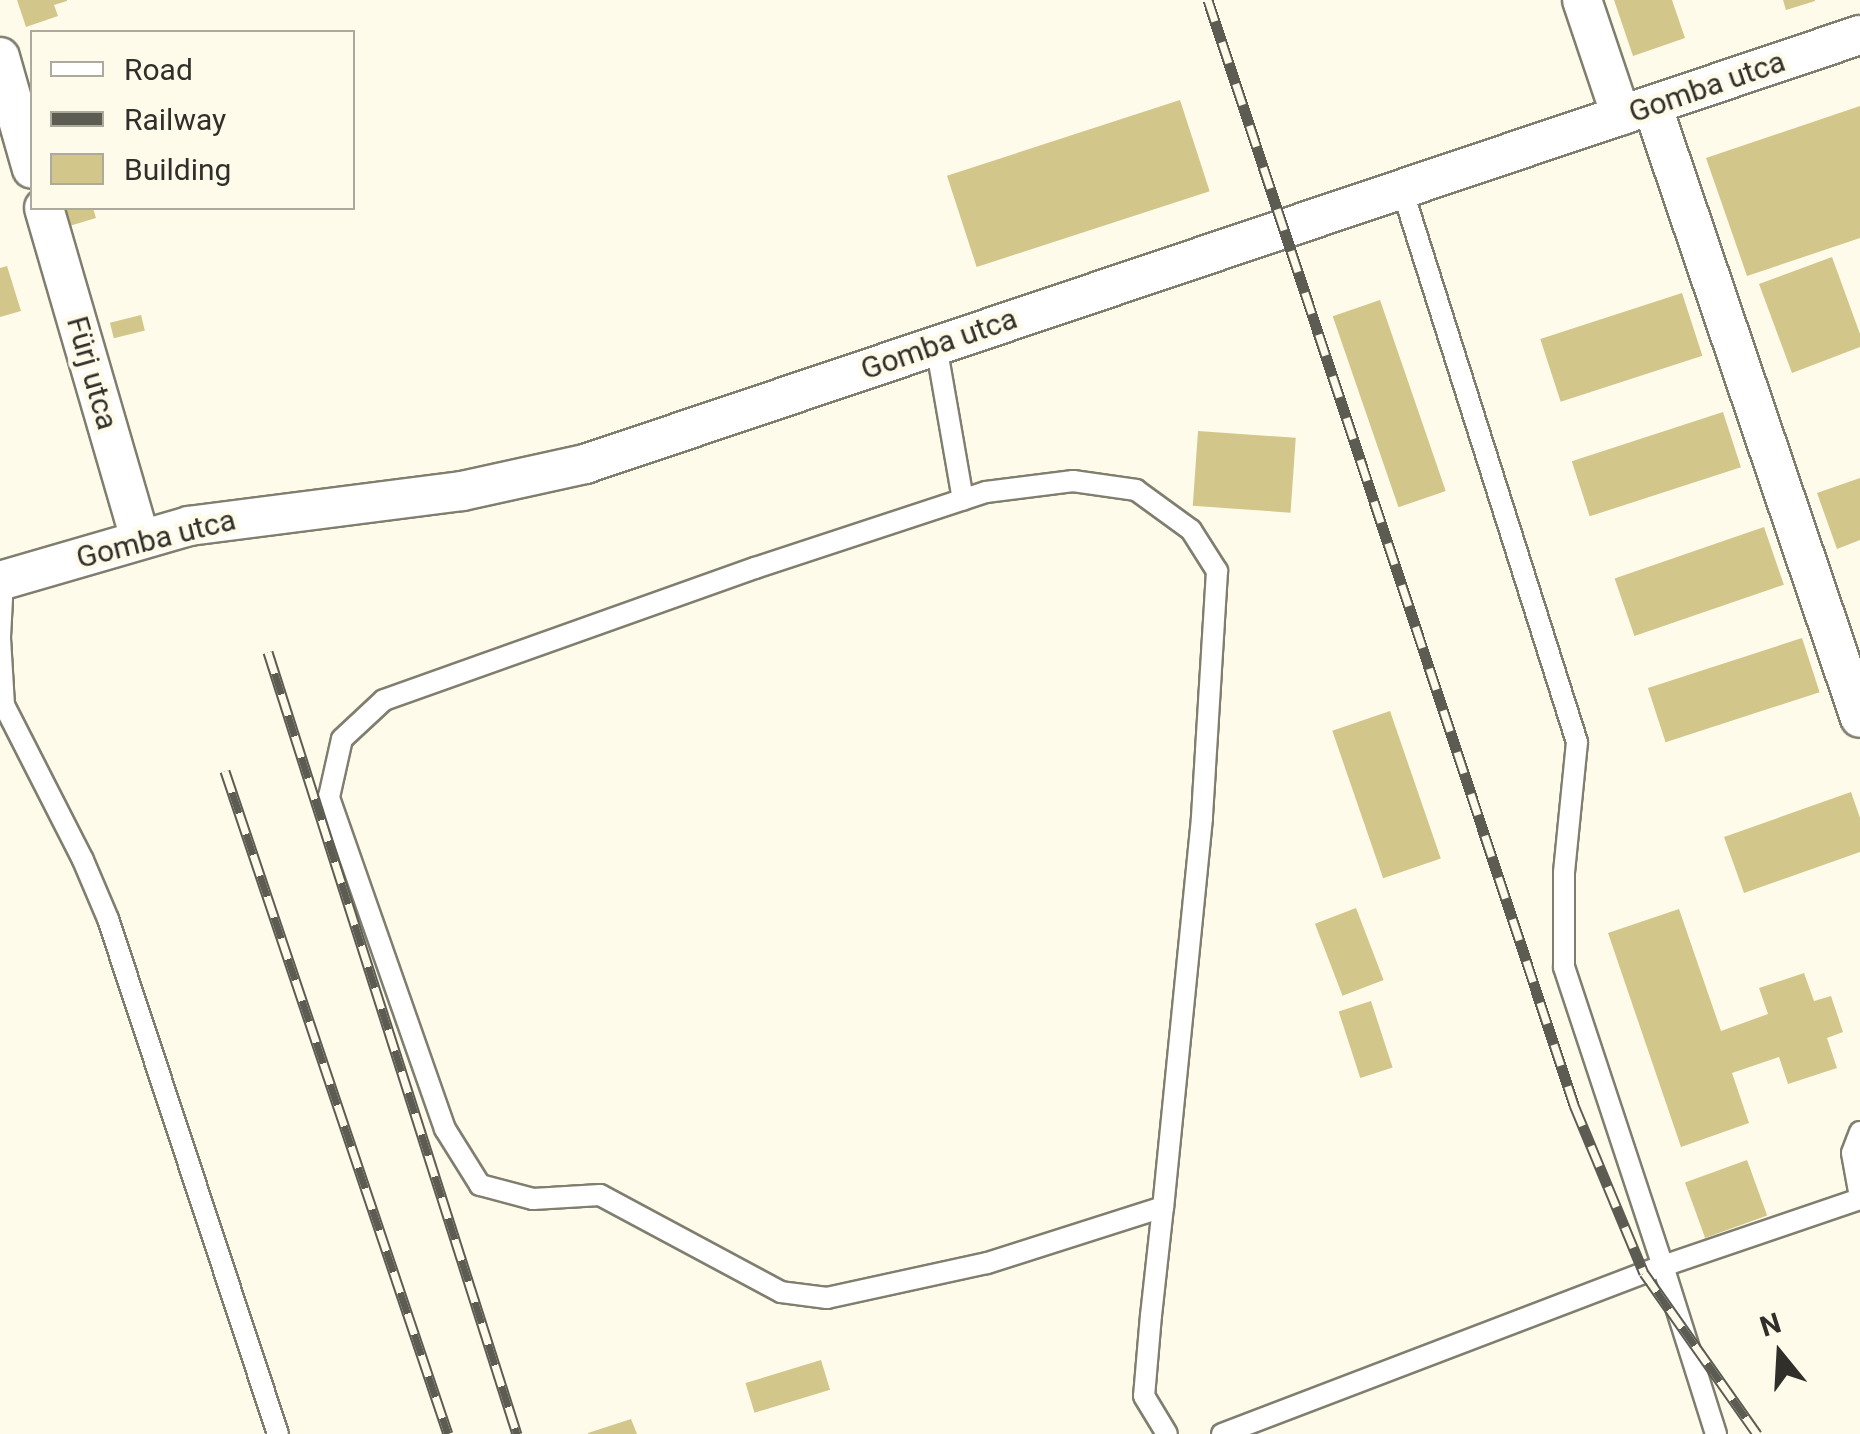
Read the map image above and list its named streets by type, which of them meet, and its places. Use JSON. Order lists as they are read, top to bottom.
{
  "streets": {
    "street": ["Gomba utca", "Fürj utca"]
  },
  "crossings": [
    ["Gomba utca", "Fürj utca"]
  ],
  "legend": ["Road", "Railway", "Building"],
  "north": "top"
}
